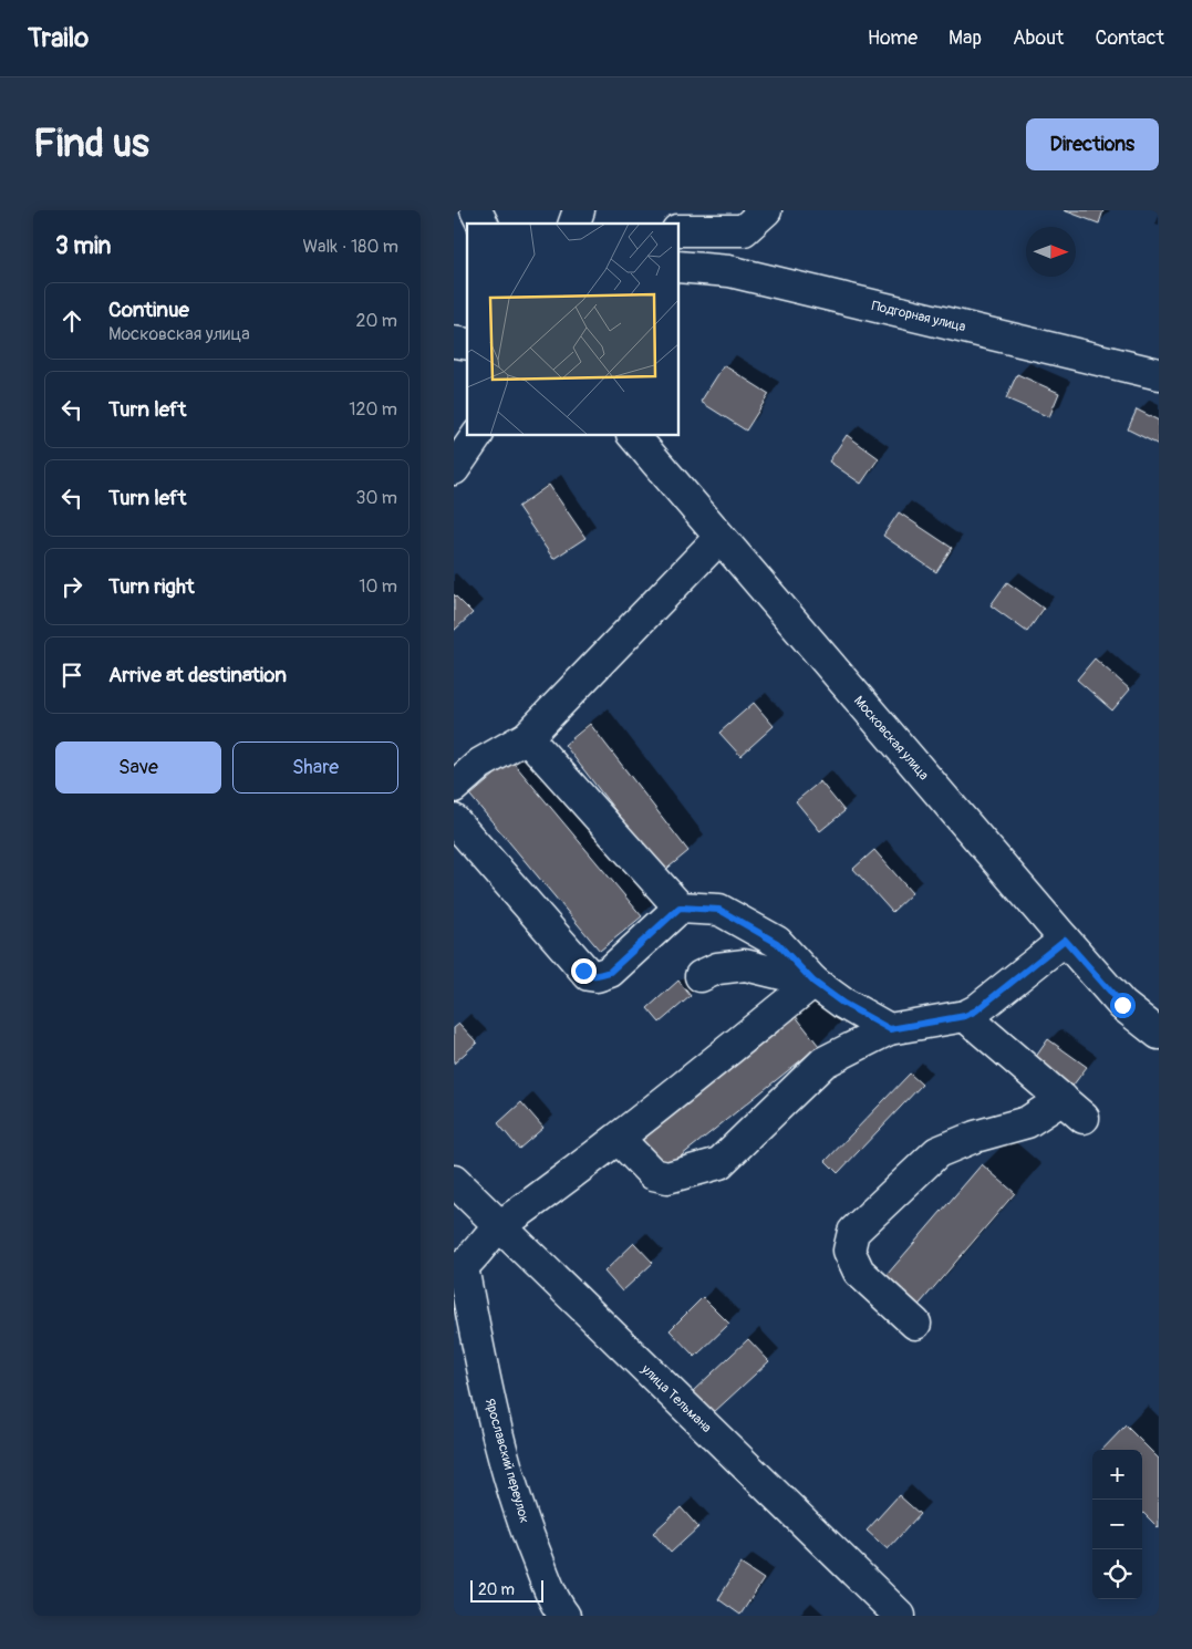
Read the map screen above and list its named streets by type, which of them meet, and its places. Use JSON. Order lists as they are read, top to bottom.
{
  "streets": {
    "street": [
      "Подгорная улица",
      "Московская улица",
      "улица Тельмана",
      "Ярославский переулок"
    ]
  },
  "scale_bar": "20 m",
  "north": "right",
  "page": {
    "header": "Trailo",
    "nav": [
      "Home",
      "Map",
      "About",
      "Contact"
    ],
    "buttons": [
      "Directions",
      ["Save", "Share"]
    ],
    "title": "Find us",
    "heading": ["3 min", "Walk · 180 m"],
    "list": [
      ["Continue", "Московская улица", "20 m"],
      ["Turn left", "120 m"],
      ["Turn left", "30 m"],
      ["Turn right", "10 m"],
      "Arrive at destination"
    ],
    "map_buttons": ["+", "−"],
    "scale": "20 m"
  }
}
